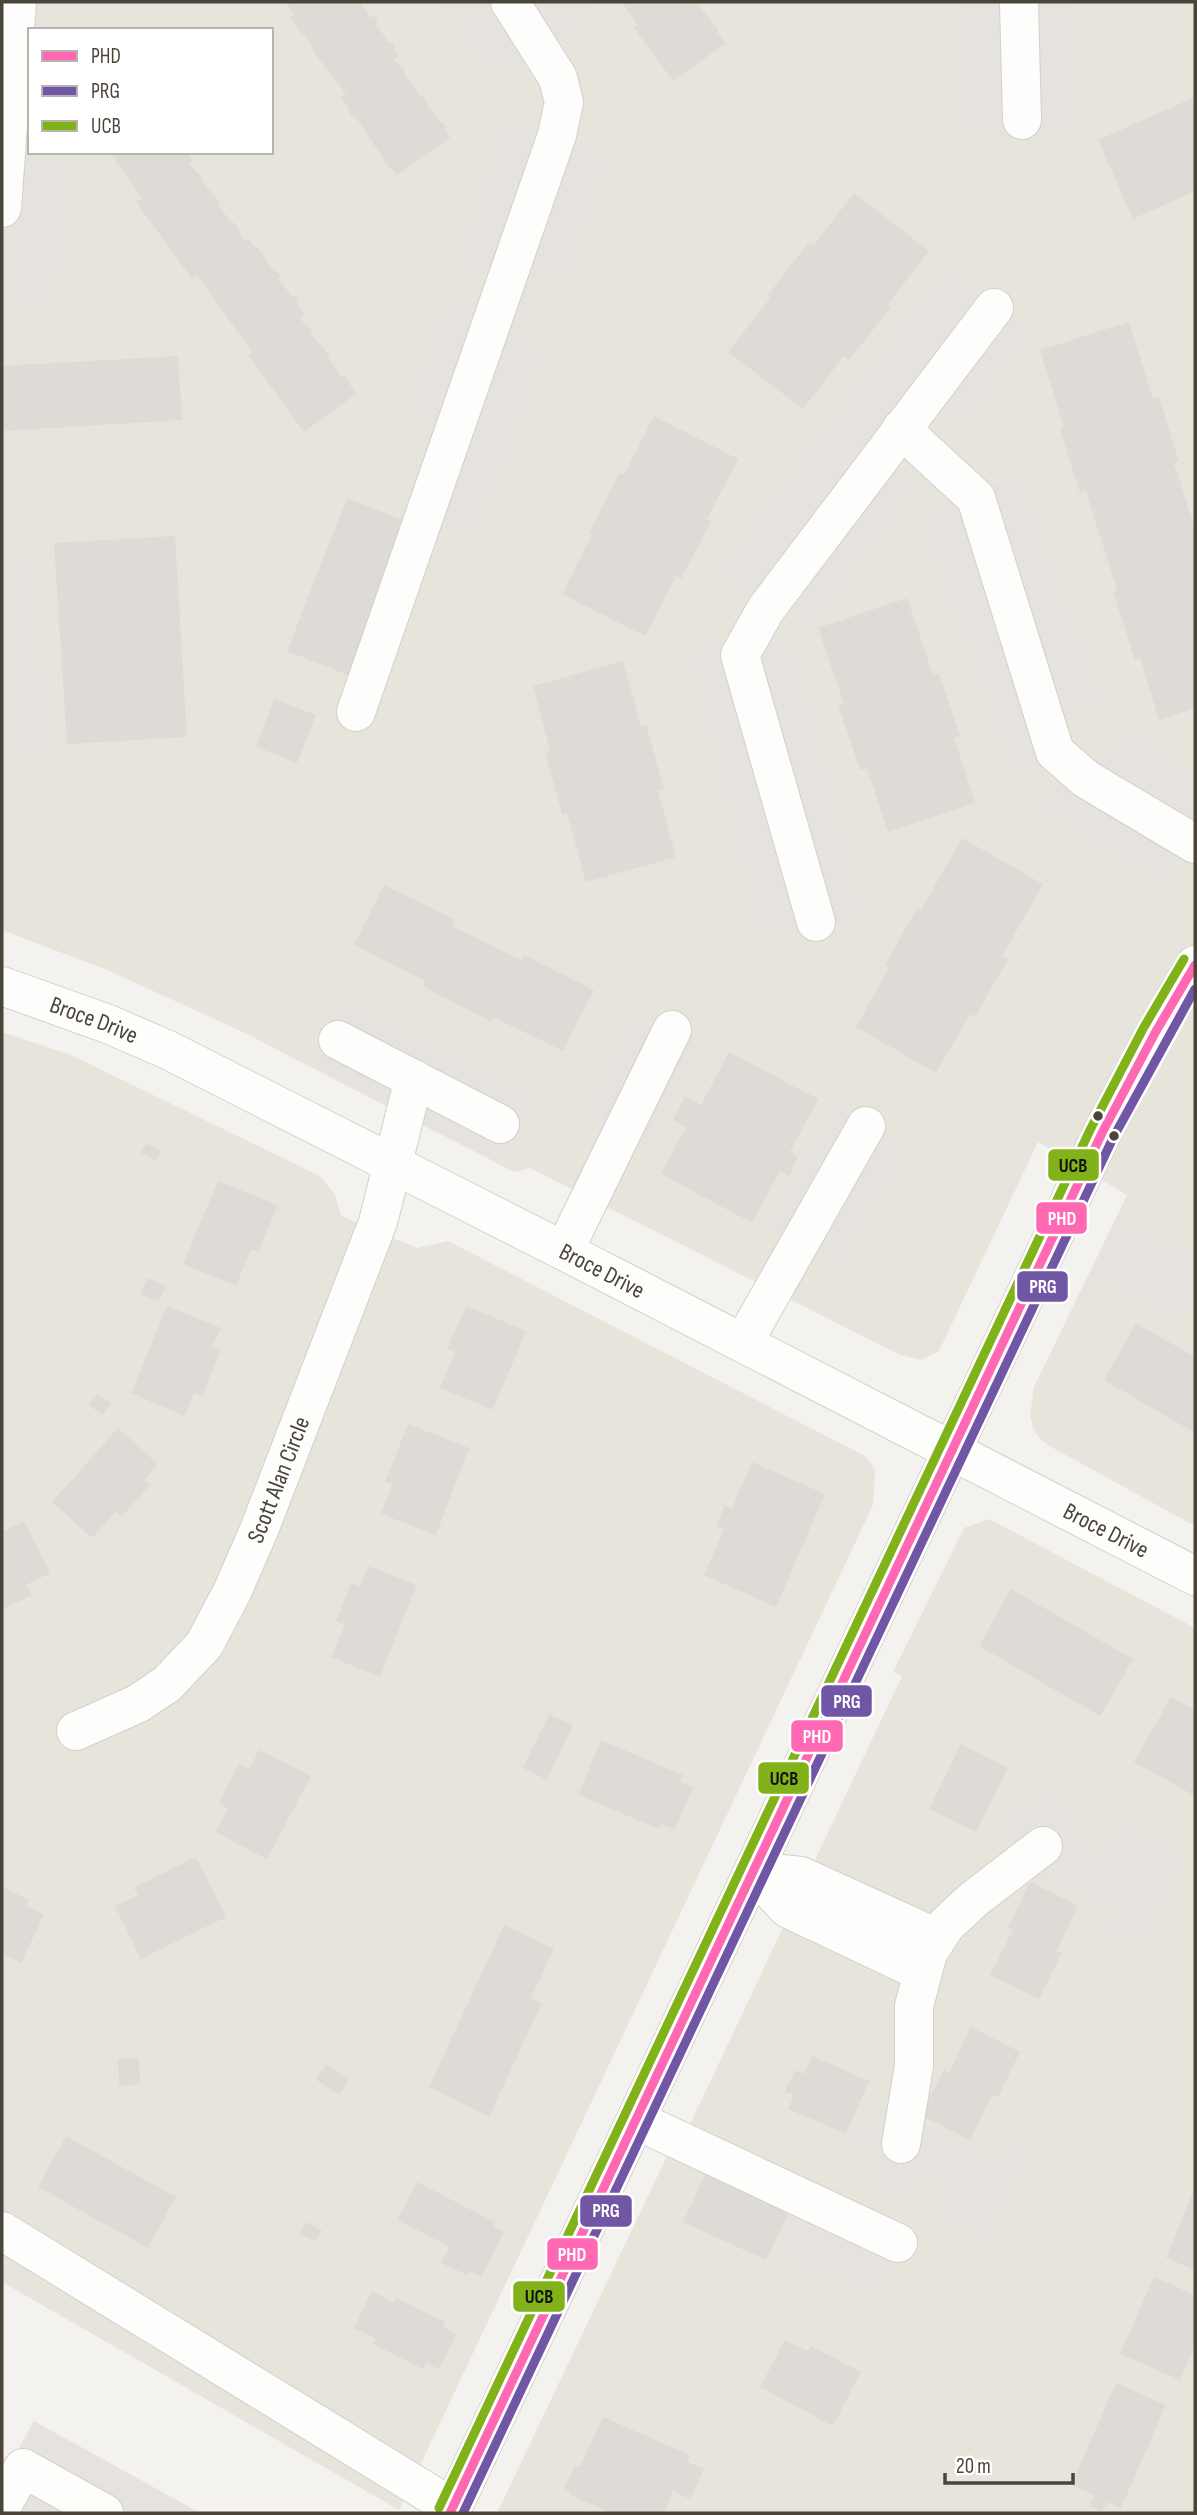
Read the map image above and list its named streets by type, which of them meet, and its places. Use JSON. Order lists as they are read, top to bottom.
{
  "streets": {
    "street": ["Broce Drive", "Scott Alan Circle"]
  },
  "crossings": [
    ["Broce Drive", "Scott Alan Circle"]
  ],
  "lines": ["transit line UCB", "transit line PHD", "transit line PRG"],
  "legend": ["PHD", "PRG", "UCB"],
  "scale_bar": "20 m"
}
